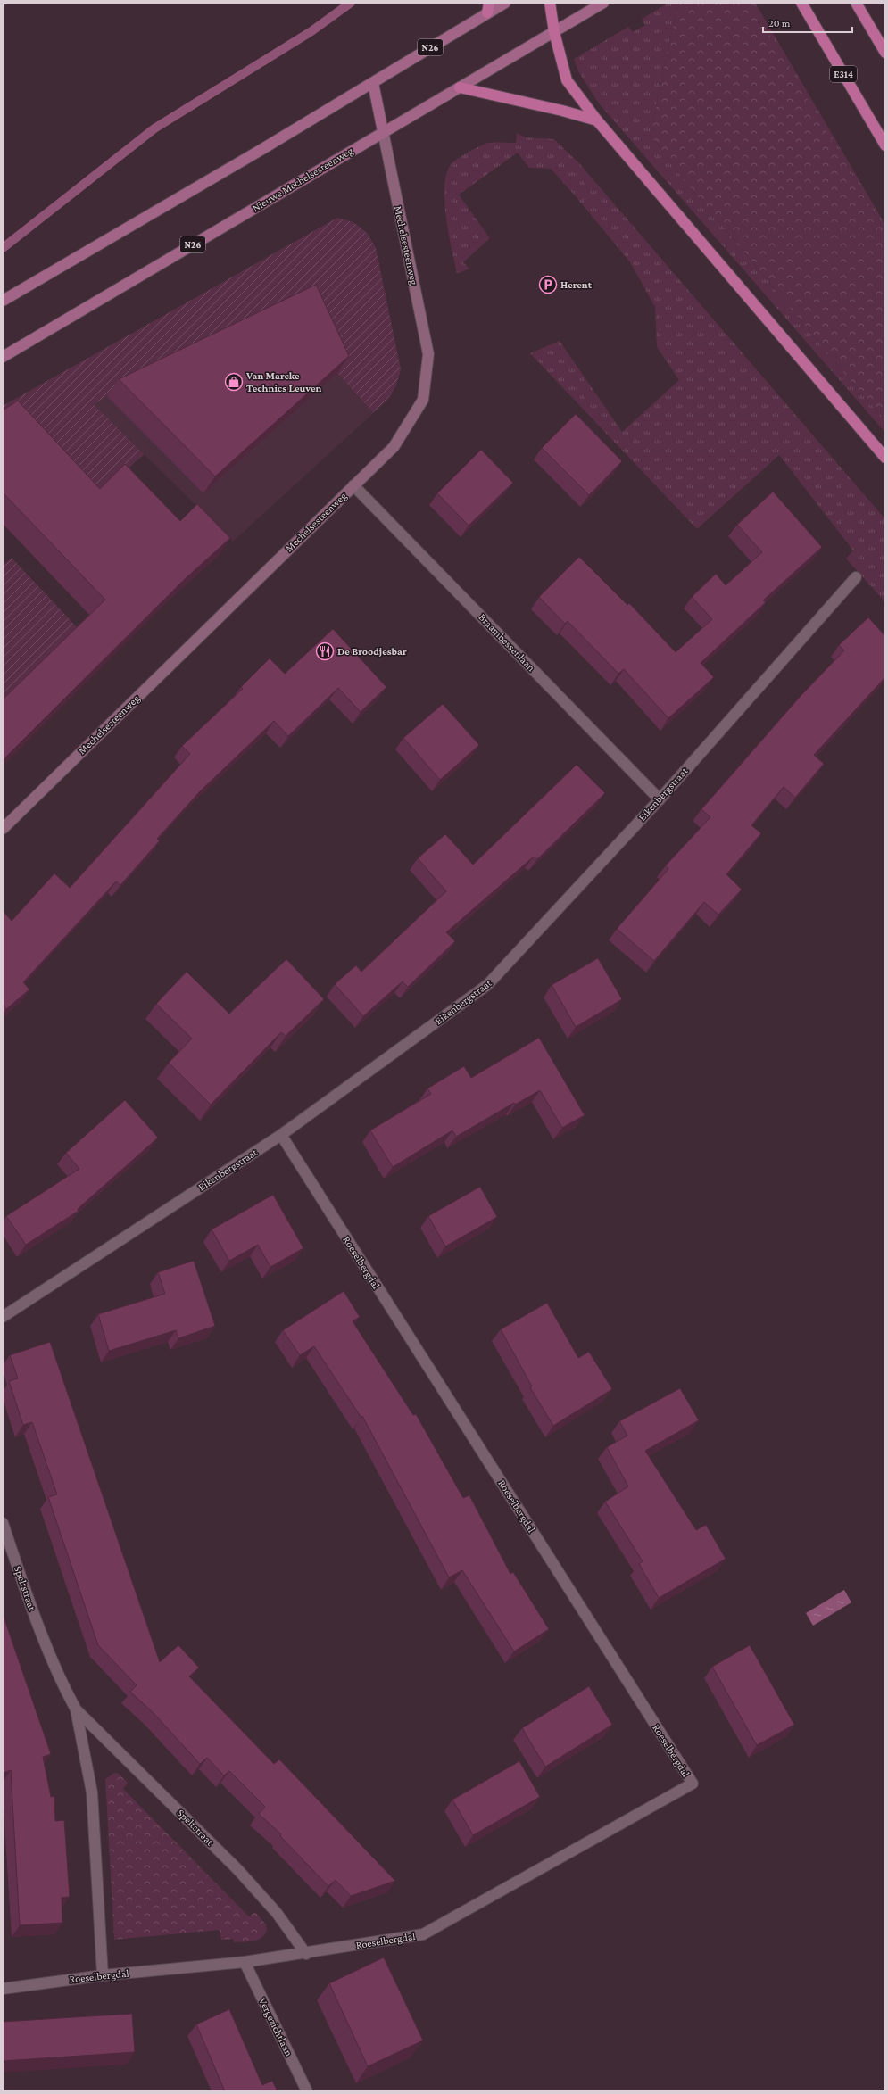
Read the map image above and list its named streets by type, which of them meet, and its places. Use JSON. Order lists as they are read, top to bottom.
{
  "streets": {
    "highway": ["E314"],
    "main road": ["N26", "Nieuwe Mechelsesteenweg"],
    "street": [
      "Mechelsesteenweg",
      "Braambessenlaan",
      "Eikenbergstraat",
      "Roeselbergdal",
      "Speltstraat",
      "Vergezichtlaan"
    ]
  },
  "crossings": [
    ["Nieuwe Mechelsesteenweg", "Mechelsesteenweg"],
    ["Mechelsesteenweg", "Braambessenlaan"],
    ["Braambessenlaan", "Eikenbergstraat"],
    ["Eikenbergstraat", "Roeselbergdal"],
    ["Roeselbergdal", "Speltstraat"],
    ["Roeselbergdal", "Vergezichtlaan"]
  ],
  "places": {
    "parking": ["Herent"],
    "shop": ["Van Marcke Technics Leuven"],
    "restaurant": ["De Broodjesbar"]
  },
  "scale_bar": "20 m"
}
